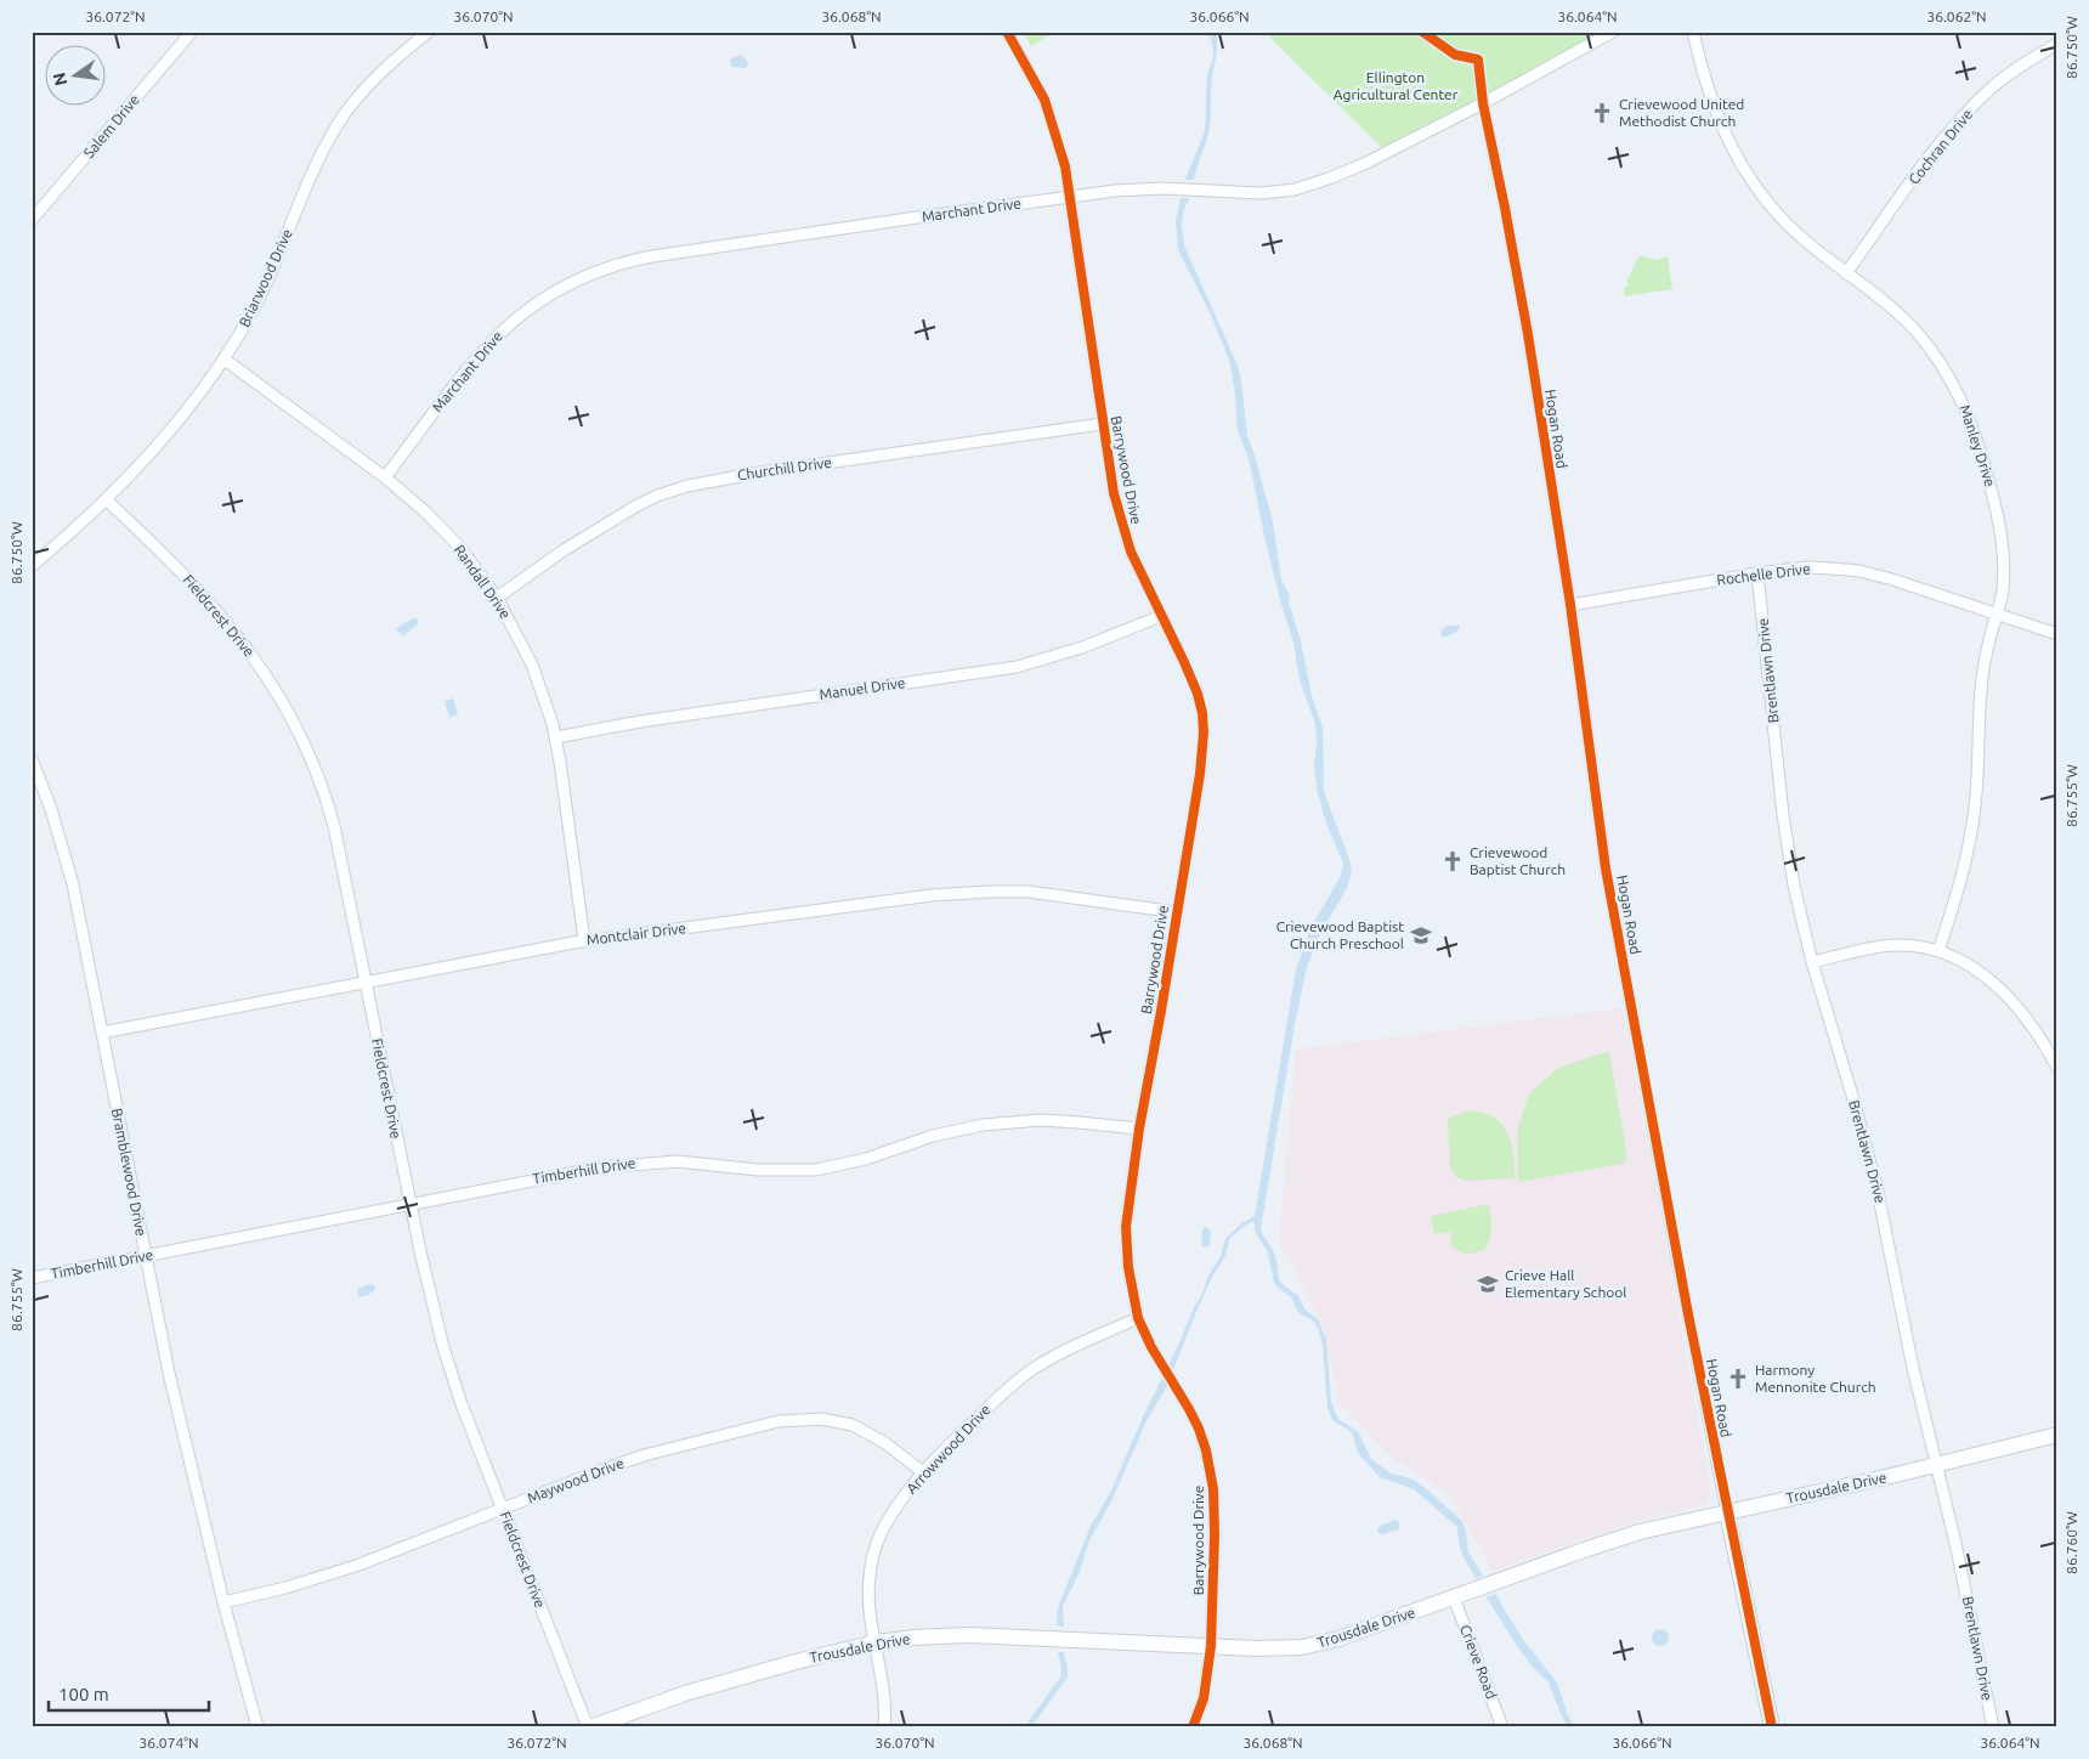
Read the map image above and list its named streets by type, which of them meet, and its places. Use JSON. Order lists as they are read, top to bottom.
{
  "streets": {
    "street": [
      "Salem Drive",
      "Cochran Drive",
      "Marchant Drive",
      "Briarwood Drive",
      "Hogan Road",
      "Manley Drive",
      "Churchill Drive",
      "Barrywood Drive",
      "Rochelle Drive",
      "Randall Drive",
      "Fieldcrest Drive",
      "Brentlawn Drive",
      "Manuel Drive",
      "Montclair Drive",
      "Timberhill Drive",
      "Bramblewood Drive",
      "Arrowwood Drive",
      "Maywood Drive",
      "Trousdale Drive",
      "Crieve Road"
    ]
  },
  "crossings": [
    ["Cochran Drive", "Manley Drive"],
    ["Marchant Drive", "Hogan Road"],
    ["Marchant Drive", "Barrywood Drive"],
    ["Marchant Drive", "Randall Drive"],
    ["Briarwood Drive", "Randall Drive"],
    ["Briarwood Drive", "Fieldcrest Drive"],
    ["Hogan Road", "Rochelle Drive"],
    ["Hogan Road", "Trousdale Drive"],
    ["Manley Drive", "Rochelle Drive"],
    ["Churchill Drive", "Barrywood Drive"],
    ["Churchill Drive", "Randall Drive"],
    ["Barrywood Drive", "Manuel Drive"],
    ["Barrywood Drive", "Montclair Drive"],
    ["Barrywood Drive", "Timberhill Drive"],
    ["Barrywood Drive", "Arrowwood Drive"],
    ["Barrywood Drive", "Trousdale Drive"],
    ["Rochelle Drive", "Brentlawn Drive"],
    ["Randall Drive", "Manuel Drive"],
    ["Randall Drive", "Montclair Drive"],
    ["Fieldcrest Drive", "Montclair Drive"],
    ["Fieldcrest Drive", "Timberhill Drive"],
    ["Fieldcrest Drive", "Maywood Drive"],
    ["Fieldcrest Drive", "Trousdale Drive"],
    ["Brentlawn Drive", "Trousdale Drive"],
    ["Montclair Drive", "Bramblewood Drive"],
    ["Timberhill Drive", "Bramblewood Drive"],
    ["Bramblewood Drive", "Maywood Drive"],
    ["Arrowwood Drive", "Maywood Drive"],
    ["Arrowwood Drive", "Trousdale Drive"],
    ["Trousdale Drive", "Crieve Road"]
  ],
  "parks": ["Ellington Agricultural Center"],
  "places": {
    "church": ["Crievewood United Methodist Church", "Crievewood Baptist Church", "Harmony Mennonite Church"],
    "school or university": ["Crievewood Baptist Church Preschool", "Crieve Hall Elementary School"]
  },
  "scale_bar": "100 m",
  "north": "left",
  "coordinates": [
    "36.072°N",
    "36.070°N",
    "36.068°N",
    "36.066°N",
    "36.064°N",
    "36.062°N",
    "86.750°W",
    "86.755°W",
    "86.760°W",
    "36.074°N"
  ]
}
